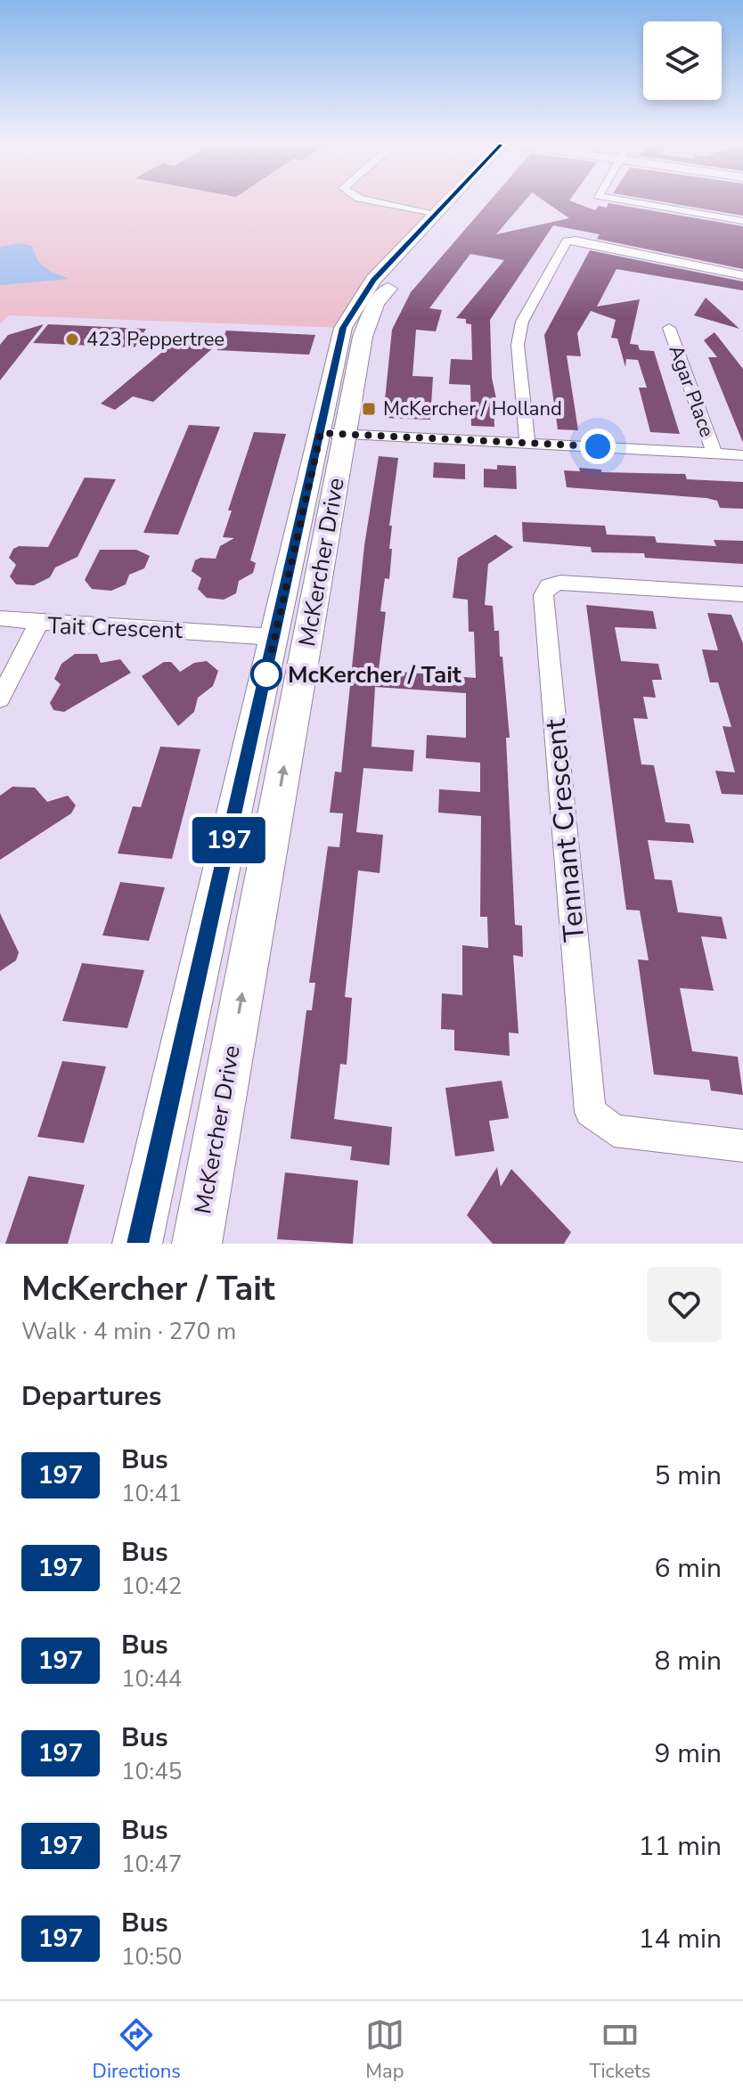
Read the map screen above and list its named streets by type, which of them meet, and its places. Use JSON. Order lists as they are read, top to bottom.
{
  "streets": {
    "main road": ["McKercher Drive"],
    "street": ["Agar Place", "Tait Crescent", "Tennant Crescent"]
  },
  "crossings": [
    ["McKercher Drive", "Tait Crescent"]
  ],
  "places": {
    "other": ["423 Peppertree", "McKercher / Tait"],
    "transit": ["McKercher / Holland"]
  },
  "lines": ["bus line 197"],
  "page": {
    "on_map": "197",
    "heading": [
      ["McKercher / Tait", "Walk · 4 min · 270 m"],
      "Departures"
    ],
    "list": [
      {
        "mark": "197",
        "name": "Bus",
        "note": "10:41",
        "value": "5 min"
      },
      {
        "mark": "197",
        "name": "Bus",
        "note": "10:42",
        "value": "6 min"
      },
      {
        "mark": "197",
        "name": "Bus",
        "note": "10:44",
        "value": "8 min"
      },
      {
        "mark": "197",
        "name": "Bus",
        "note": "10:45",
        "value": "9 min"
      },
      {
        "mark": "197",
        "name": "Bus",
        "note": "10:47",
        "value": "11 min"
      },
      {
        "mark": "197",
        "name": "Bus",
        "note": "10:50",
        "value": "14 min"
      }
    ],
    "tabs": ["Directions", "Map", "Tickets"]
  }
}
